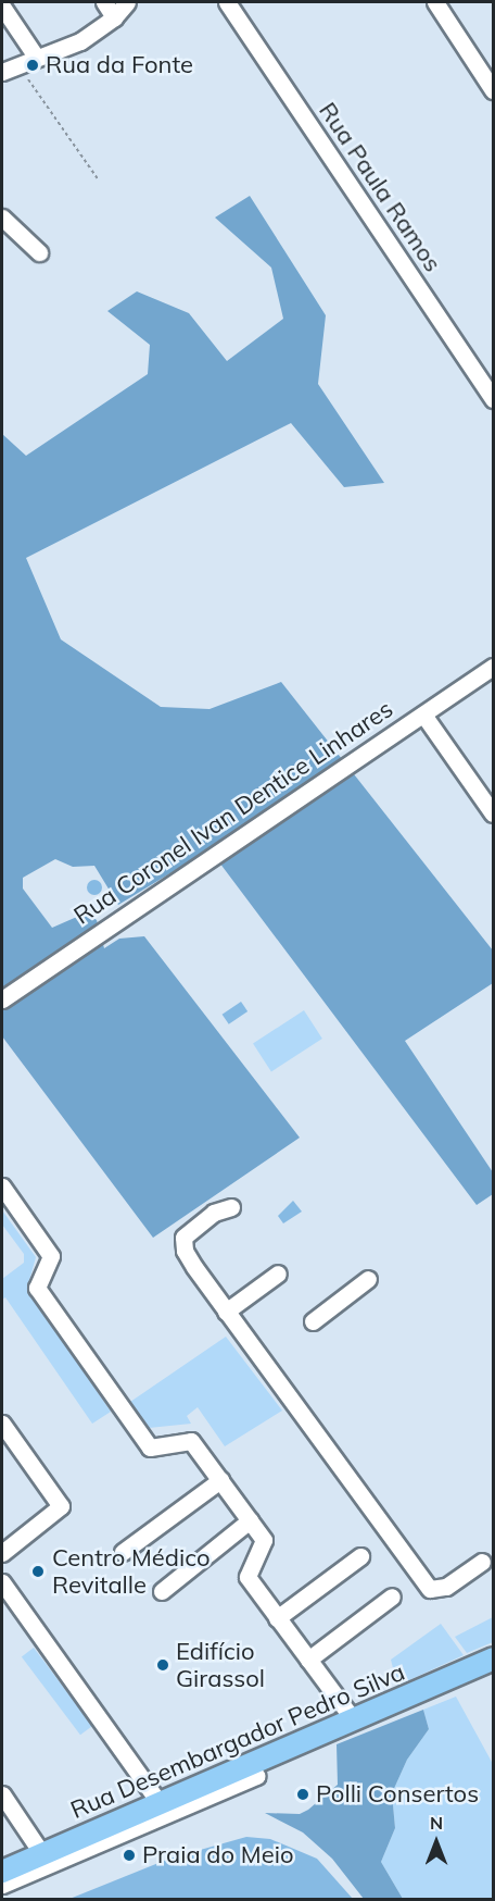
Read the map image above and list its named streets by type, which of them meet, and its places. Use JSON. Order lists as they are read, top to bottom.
{
  "streets": {
    "main road": ["Rua Desembargador Pedro Silva"],
    "street": ["Rua Paula Ramos", "Rua Coronel Ivan Dentice Linhares"]
  },
  "places": [
    "Rua da Fonte",
    "Centro Médico Revitalle",
    "Edifício Girassol",
    "Polli Consertos",
    "Praia do Meio"
  ],
  "north": "top"
}
